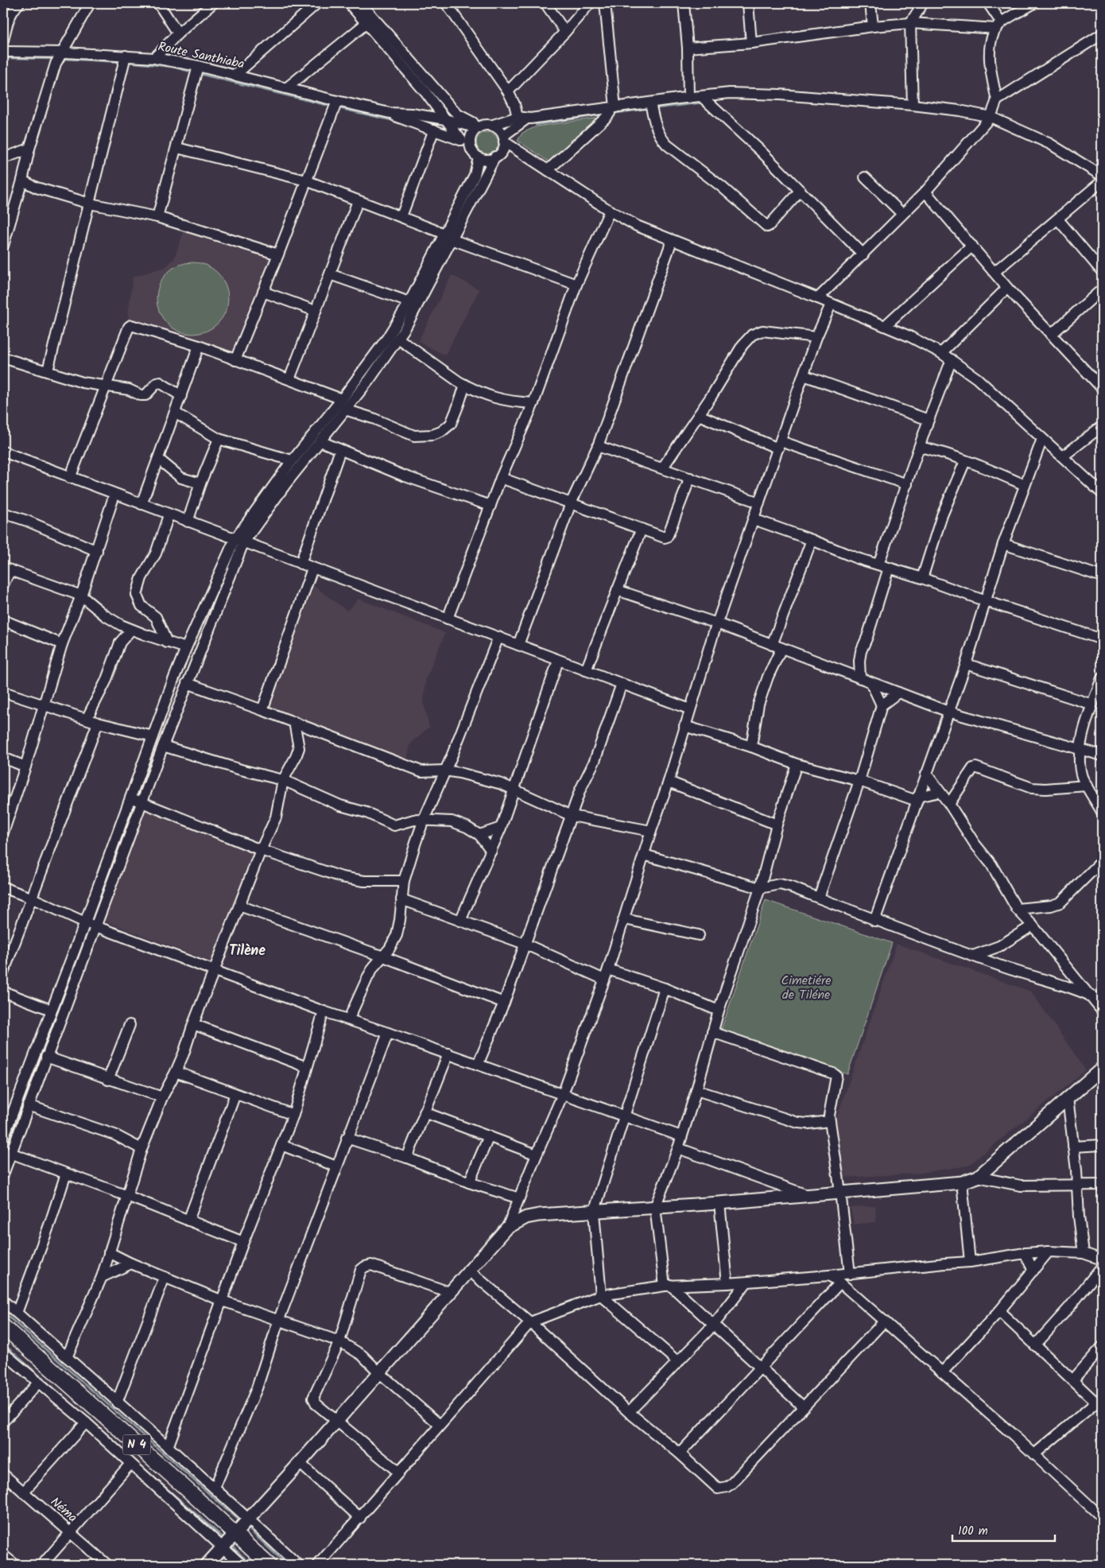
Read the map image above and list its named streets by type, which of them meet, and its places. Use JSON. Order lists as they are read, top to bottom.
{
  "streets": {
    "highway": ["N 4"],
    "street": ["Route Santhiaba", "Néma"]
  },
  "districts": ["Tilène"],
  "parks": ["Cimetiére de Tiléne"],
  "scale_bar": "100 m"
}
